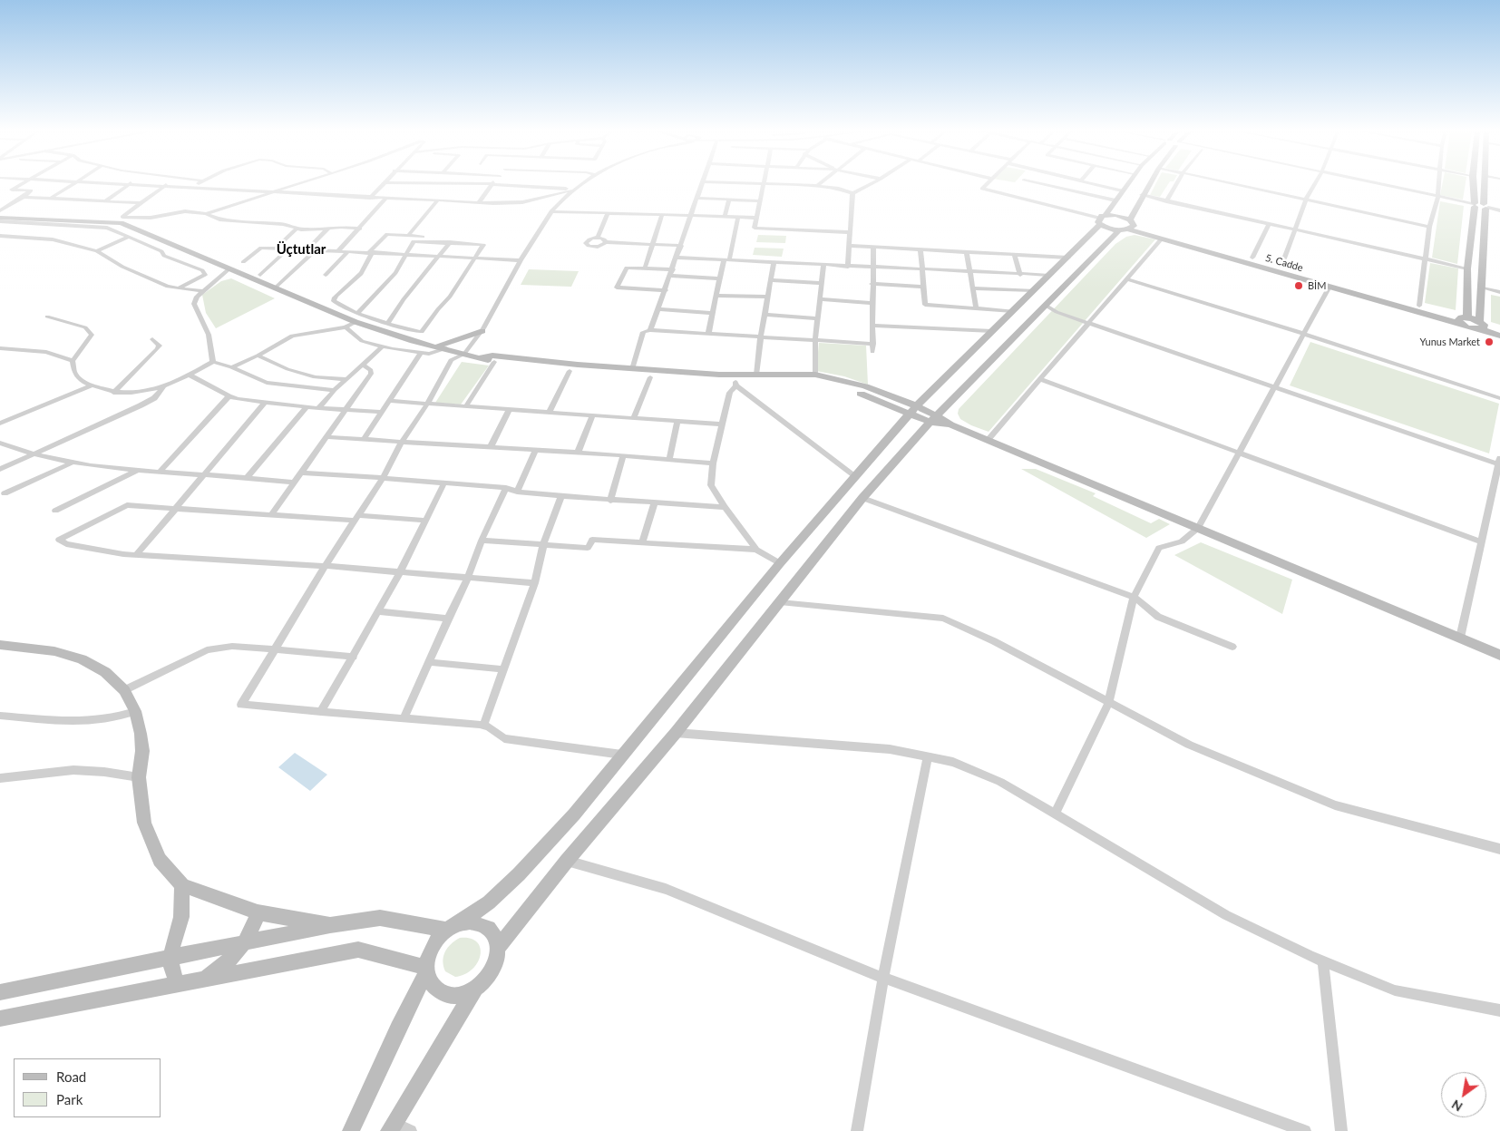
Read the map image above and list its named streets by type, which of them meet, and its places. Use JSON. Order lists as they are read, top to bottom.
{
  "streets": {
    "street": ["5. Cadde"]
  },
  "districts": ["Üçtutlar"],
  "places": ["BİM", "Yunus Market"],
  "legend": ["Road", "Park"],
  "north": "bottom left"
}
